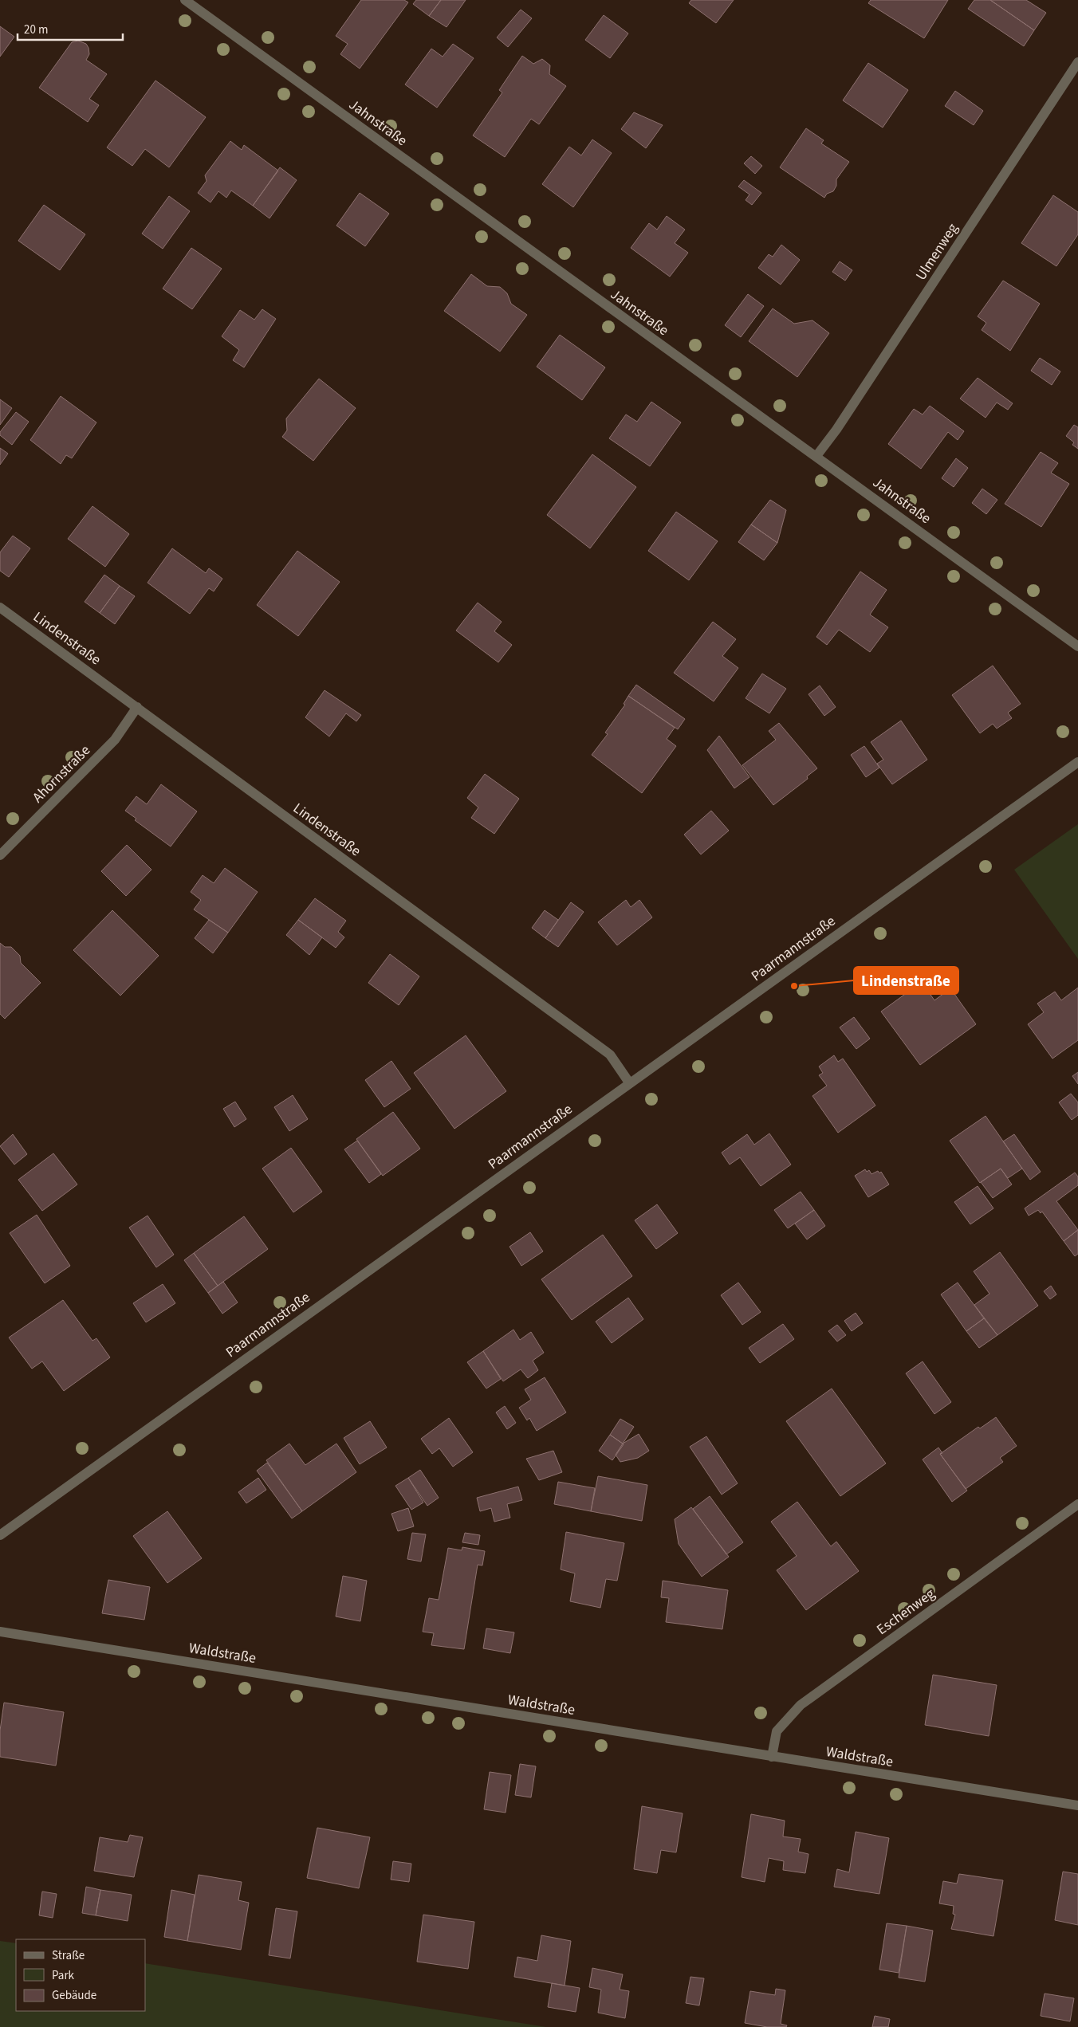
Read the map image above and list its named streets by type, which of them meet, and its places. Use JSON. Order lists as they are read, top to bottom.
{
  "streets": {
    "street": [
      "Jahnstraße",
      "Ulmenweg",
      "Lindenstraße",
      "Ahornstraße",
      "Paarmannstraße",
      "Eschenweg",
      "Waldstraße"
    ]
  },
  "crossings": [
    ["Jahnstraße", "Ulmenweg"],
    ["Lindenstraße", "Ahornstraße"],
    ["Lindenstraße", "Paarmannstraße"],
    ["Eschenweg", "Waldstraße"]
  ],
  "places": ["Lindenstraße"],
  "legend": ["Straße", "Park", "Gebäude"],
  "scale_bar": "20 m"
}
